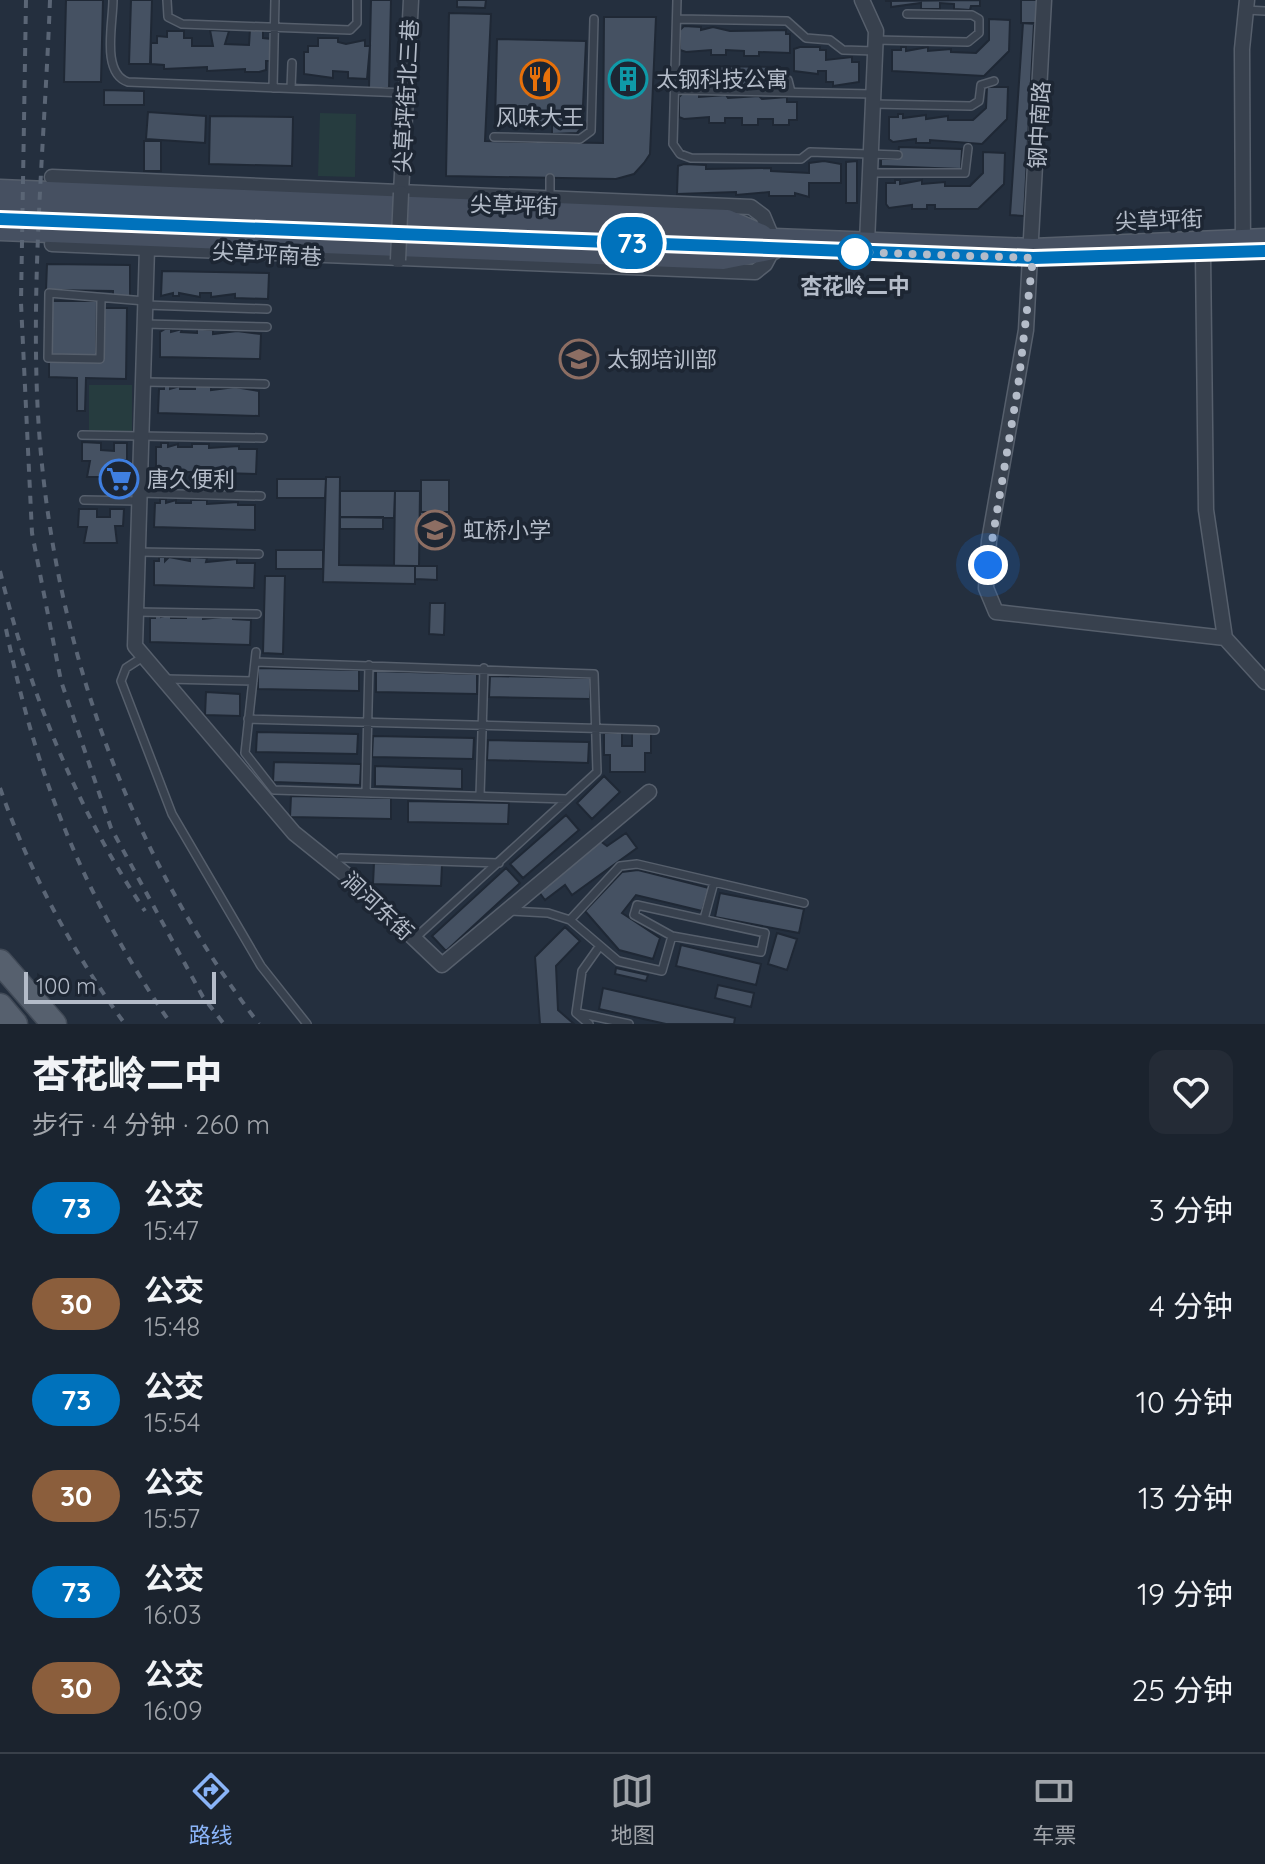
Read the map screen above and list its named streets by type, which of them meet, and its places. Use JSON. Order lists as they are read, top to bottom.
{
  "streets": {
    "main road": ["尖草坪街"],
    "street": [
      "尖草坪街北三巷",
      "钢中南路",
      "尖草坪南巷",
      "涧河东街"
    ]
  },
  "crossings": [
    ["尖草坪街北三巷", "尖草坪南巷"],
    ["钢中南路", "尖草坪街"],
    ["尖草坪街", "尖草坪南巷"]
  ],
  "places": {
    "restaurant": ["风味大王"],
    "building": ["太钢科技公寓"],
    "other": ["杏花岭二中"],
    "school or university": ["太钢培训部", "虹桥小学"],
    "supermarket": ["唐久便利"]
  },
  "lines": ["bus line 73"],
  "scale_bar": "100 m",
  "page": {
    "on_map": "73",
    "scale": "100 m",
    "heading": ["杏花岭二中", "步行 · 4 分钟 · 260 m"],
    "list": [
      {
        "mark": "73",
        "name": "公交",
        "note": "15:47",
        "value": "3 分钟"
      },
      {
        "mark": "30",
        "name": "公交",
        "note": "15:48",
        "value": "4 分钟"
      },
      {
        "mark": "73",
        "name": "公交",
        "note": "15:54",
        "value": "10 分钟"
      },
      {
        "mark": "30",
        "name": "公交",
        "note": "15:57",
        "value": "13 分钟"
      },
      {
        "mark": "73",
        "name": "公交",
        "note": "16:03",
        "value": "19 分钟"
      },
      {
        "mark": "30",
        "name": "公交",
        "note": "16:09",
        "value": "25 分钟"
      }
    ],
    "tabs": ["路线", "地图", "车票"]
  }
}
